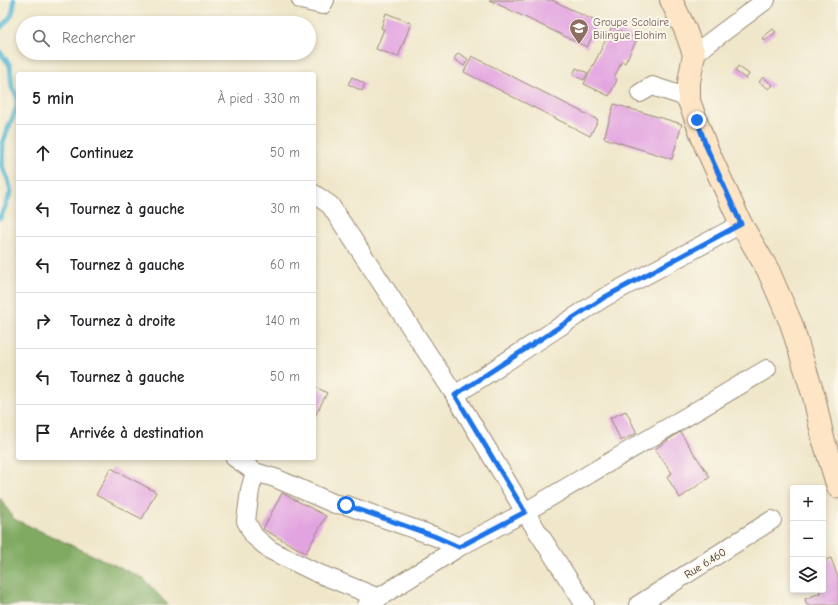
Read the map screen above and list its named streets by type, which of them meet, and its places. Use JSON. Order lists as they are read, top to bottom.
{
  "streets": {
    "street": ["Rue 6.460"]
  },
  "places": {
    "school or university": ["Groupe Scolaire Bilingue Elohim"]
  },
  "page": {
    "search": "Rechercher",
    "heading": ["5 min", "À pied · 330 m"],
    "list": [
      ["Continuez", "50 m"],
      ["Tournez à gauche", "30 m"],
      ["Tournez à gauche", "60 m"],
      ["Tournez à droite", "140 m"],
      ["Tournez à gauche", "50 m"],
      "Arrivée à destination"
    ],
    "map_buttons": ["+", "−"]
  }
}
